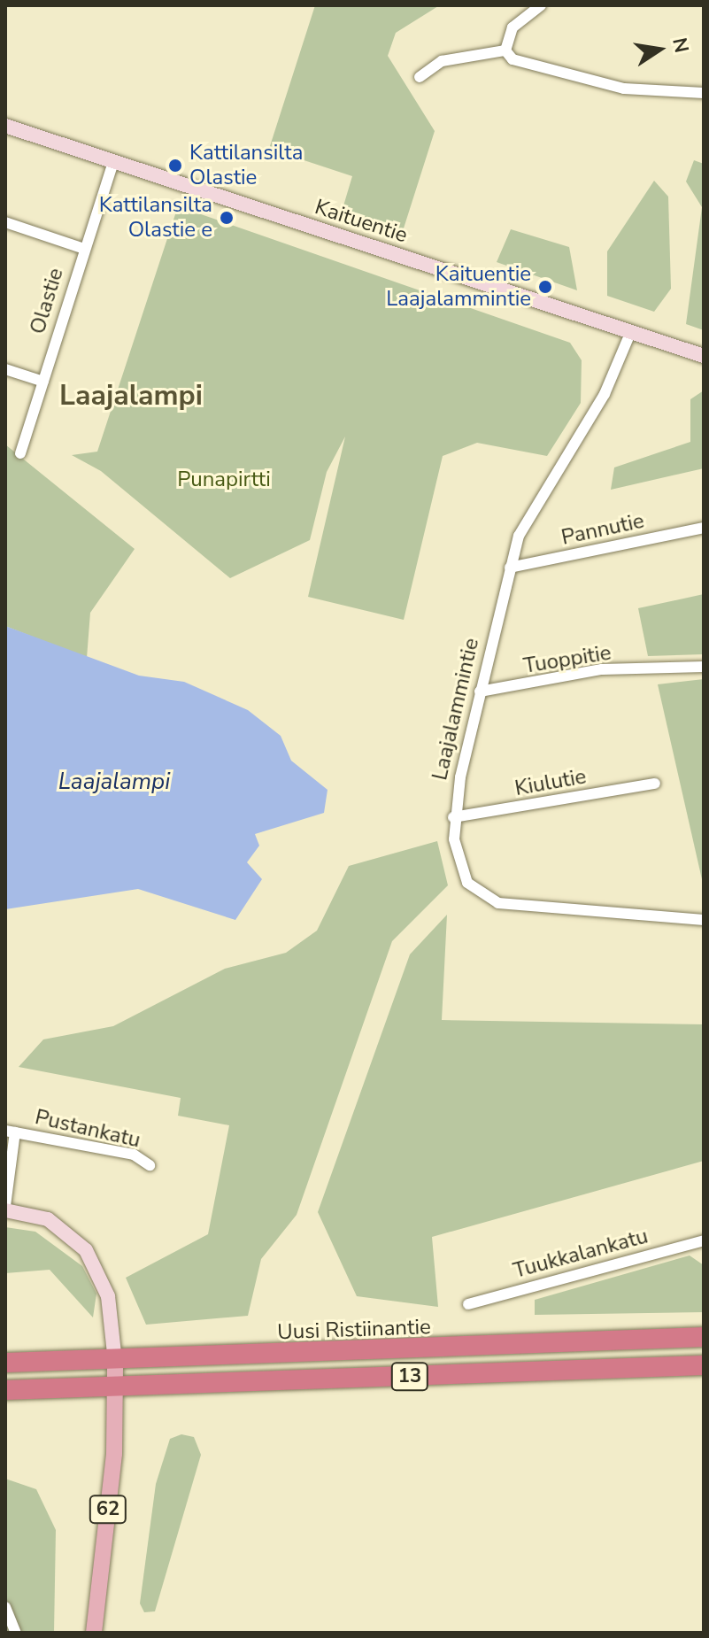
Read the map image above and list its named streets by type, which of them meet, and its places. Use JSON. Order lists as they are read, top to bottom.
{
  "streets": {
    "highway": ["Uusi Ristiinantie", "13"],
    "main road": ["62"],
    "street": [
      "Kaituentie",
      "Olastie",
      "Pannutie",
      "Tuoppitie",
      "Laajalammintie",
      "Kiulutie",
      "Pustankatu",
      "Tuukkalankatu"
    ]
  },
  "crossings": [
    ["Kaituentie", "Olastie"],
    ["Kaituentie", "Laajalammintie"],
    ["Pannutie", "Laajalammintie"],
    ["Tuoppitie", "Laajalammintie"],
    ["Laajalammintie", "Kiulutie"],
    ["Uusi Ristiinantie", "62"],
    ["13", "62"]
  ],
  "districts": ["Laajalampi"],
  "water": ["Laajalampi"],
  "parks": ["Punapirtti"],
  "places": ["Kattilansilta Olastie", "Kattilansilta Olastie e", "Kaituentie Laajalammintie"],
  "north": "right"
}
